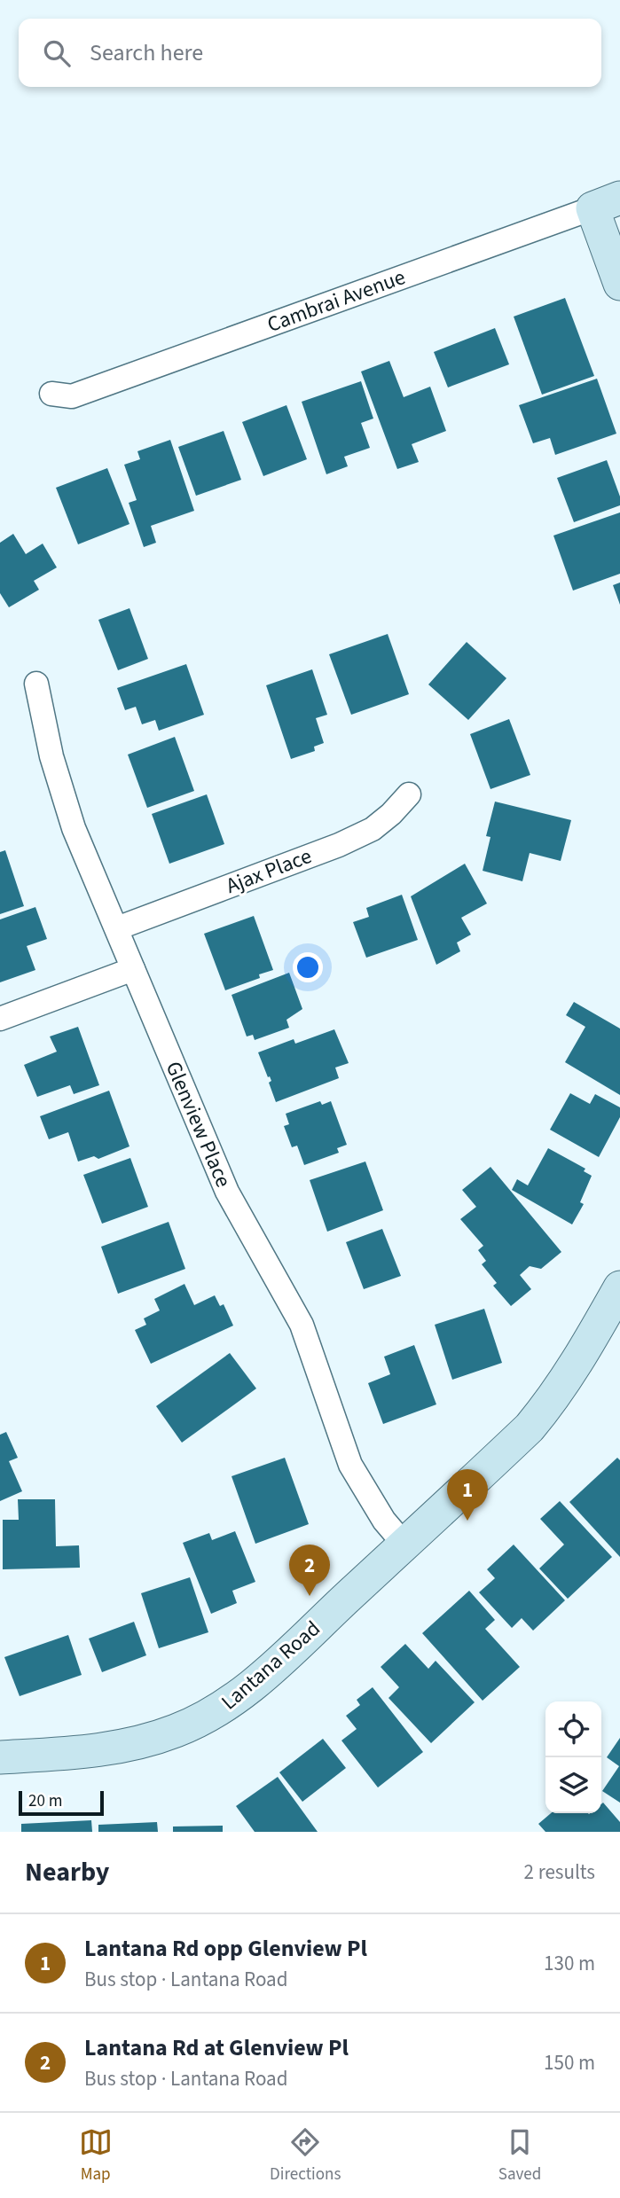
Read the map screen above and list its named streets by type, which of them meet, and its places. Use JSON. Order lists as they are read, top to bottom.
{
  "streets": {
    "street": [
      "Cambrai Avenue",
      "Ajax Place",
      "Glenview Place",
      "Lantana Road"
    ]
  },
  "crossings": [
    ["Ajax Place", "Glenview Place"],
    ["Glenview Place", "Lantana Road"]
  ],
  "scale_bar": "20 m",
  "page": {
    "search": "Search here",
    "pins": ["1", "2"],
    "scale": "20 m",
    "heading": ["Nearby", "2 results"],
    "list": [
      {
        "mark": "1",
        "name": "Lantana Rd opp Glenview Pl",
        "note": "Bus stop · Lantana Road",
        "value": "130 m"
      },
      {
        "mark": "2",
        "name": "Lantana Rd at Glenview Pl",
        "note": "Bus stop · Lantana Road",
        "value": "150 m"
      }
    ],
    "nav": ["Map", "Directions", "Saved"]
  }
}
